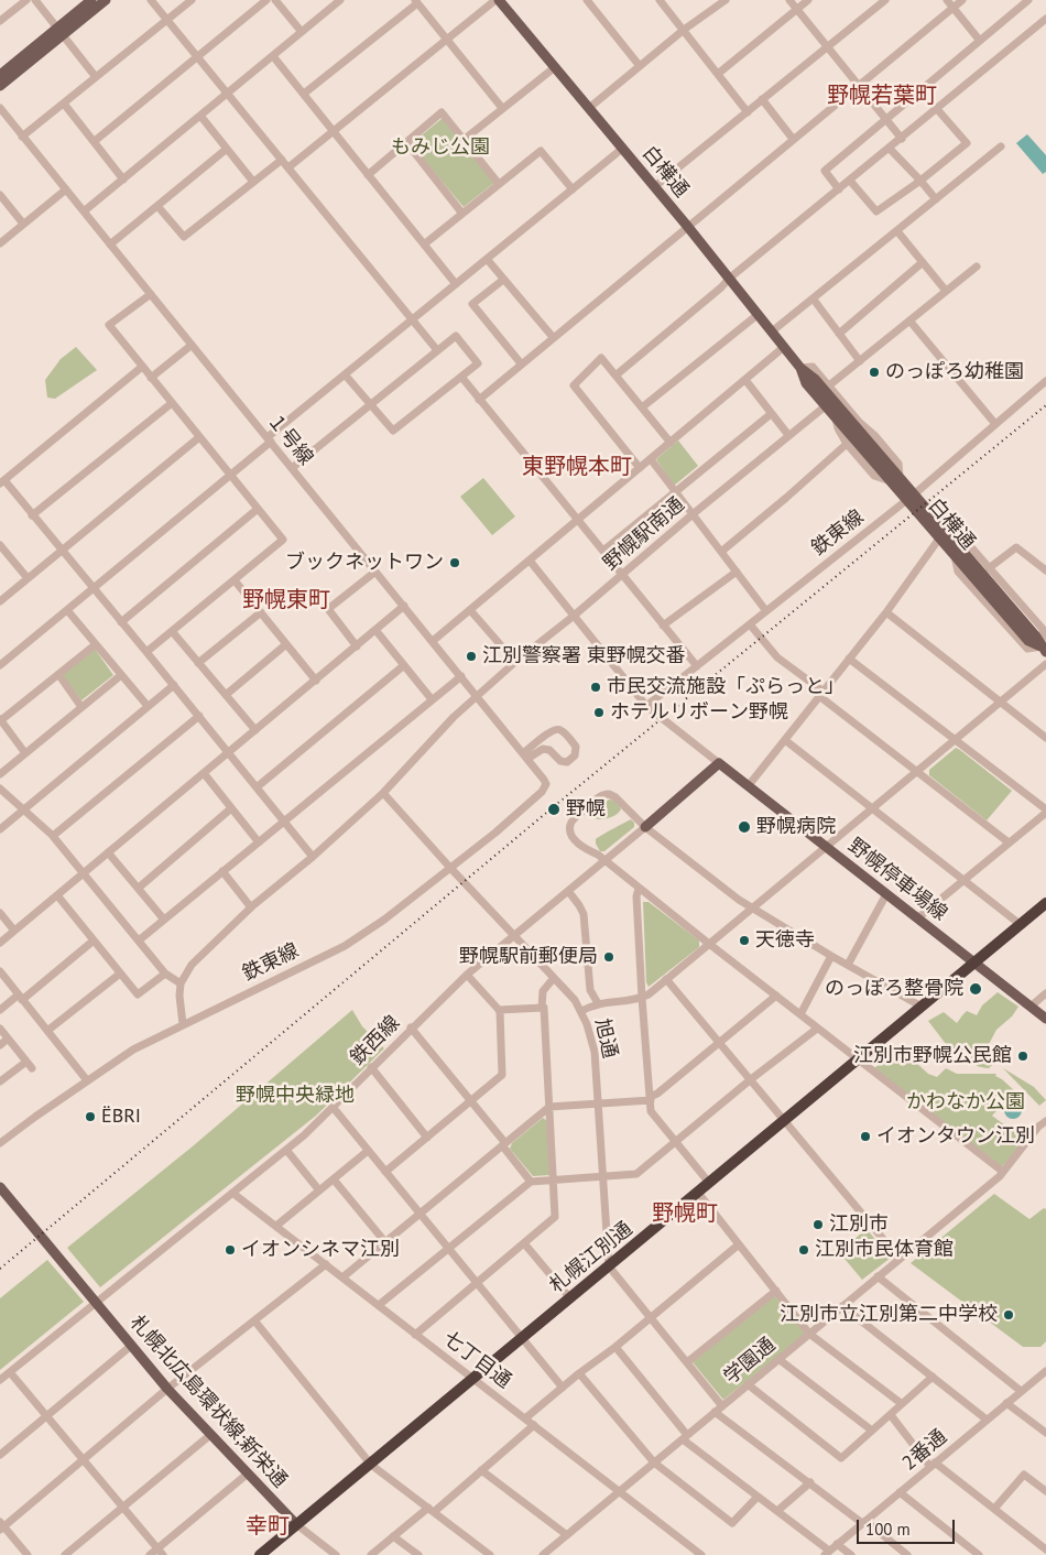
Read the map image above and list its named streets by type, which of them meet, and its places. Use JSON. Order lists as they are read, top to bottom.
{
  "streets": {
    "highway": ["札幌江別通"],
    "main road": ["白樺通", "野幌停車場線", "札幌北広島環状線;新栄通"],
    "street": [
      "１号線",
      "鉄東線",
      "野幌駅南通",
      "旭通",
      "鉄西線",
      "七丁目通",
      "学園通",
      "2番通"
    ]
  },
  "crossings": [
    ["白樺通", "鉄東線"],
    ["白樺通", "野幌駅南通"],
    ["１号線", "鉄東線"],
    ["１号線", "野幌駅南通"],
    ["鉄東線", "旭通"],
    ["野幌駅南通", "旭通"],
    ["野幌停車場線", "札幌江別通"],
    ["旭通", "鉄西線"],
    ["旭通", "札幌江別通"],
    ["鉄西線", "七丁目通"],
    ["鉄西線", "札幌北広島環状線;新栄通"],
    ["札幌江別通", "七丁目通"],
    ["札幌江別通", "札幌北広島環状線;新栄通"],
    ["七丁目通", "学園通"]
  ],
  "districts": [
    "野幌若葉町",
    "東野幌本町",
    "野幌東町",
    "野幌町",
    "幸町"
  ],
  "parks": ["もみじ公園", "野幌中央緑地", "かわなか公園"],
  "places": [
    "のっぽろ幼稚園",
    "ブックネットワン",
    "江別警察署 東野幌交番",
    "市民交流施設「ぷらっと」",
    "ホテルリボーン野幌",
    "野幌",
    "野幌病院",
    "天徳寺",
    "野幌駅前郵便局",
    "のっぽろ整骨院",
    "江別市野幌公民館",
    "ËBRI",
    "イオンタウン江別",
    "江別市",
    "イオンシネマ江別",
    "江別市民体育館",
    "江別市立江別第二中学校"
  ],
  "scale_bar": "100 m"
}
